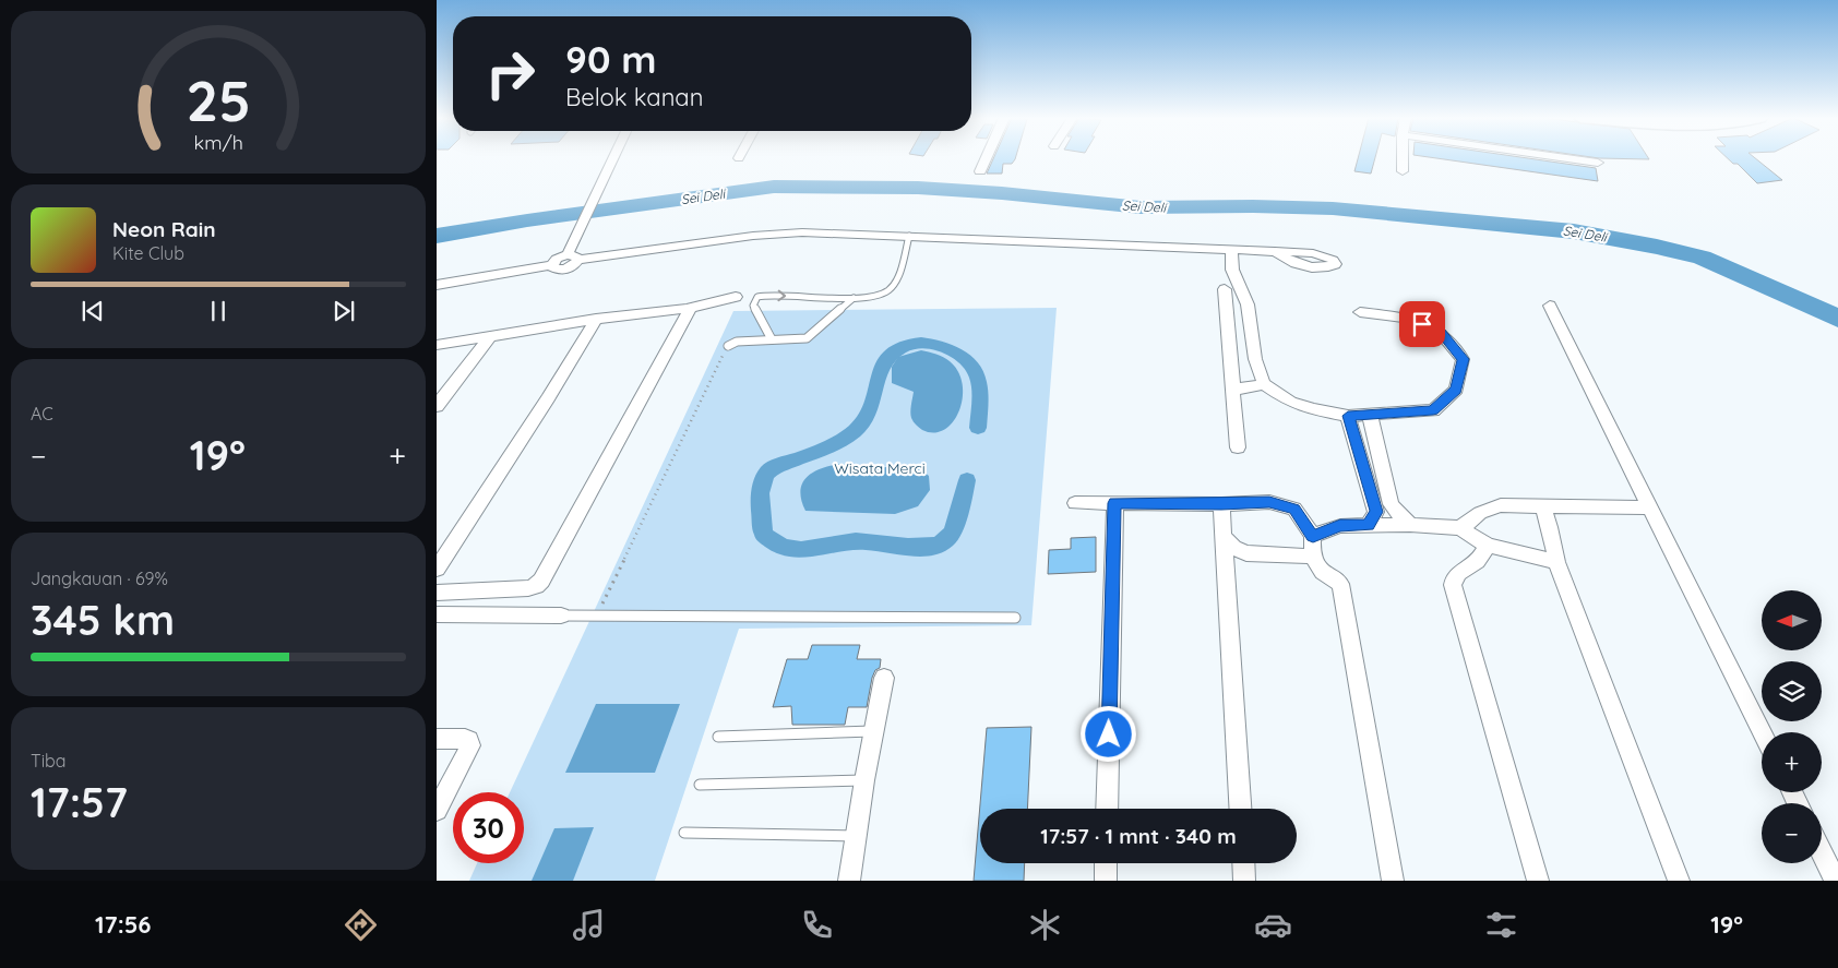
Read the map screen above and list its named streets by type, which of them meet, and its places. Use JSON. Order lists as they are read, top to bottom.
{
  "water": ["Sei Deli"],
  "parks": ["Wisata Merci"],
  "north": "left",
  "page": {
    "turn": ["90 m", "Belok kanan"],
    "song": ["Neon Rain", "Kite Club"],
    "tile": [
      "AC",
      ["Jangkauan · 69%", "345 km"],
      ["Tiba", "17:57"]
    ],
    "heat": ["−", "19°", "+"],
    "map_buttons": ["+", "−"],
    "limit": "30",
    "trip": "17:57 · 1 mnt · 340 m",
    "tabs": ["17:56", "19°"],
    "gauge": ["25", "km/h"]
  }
}
